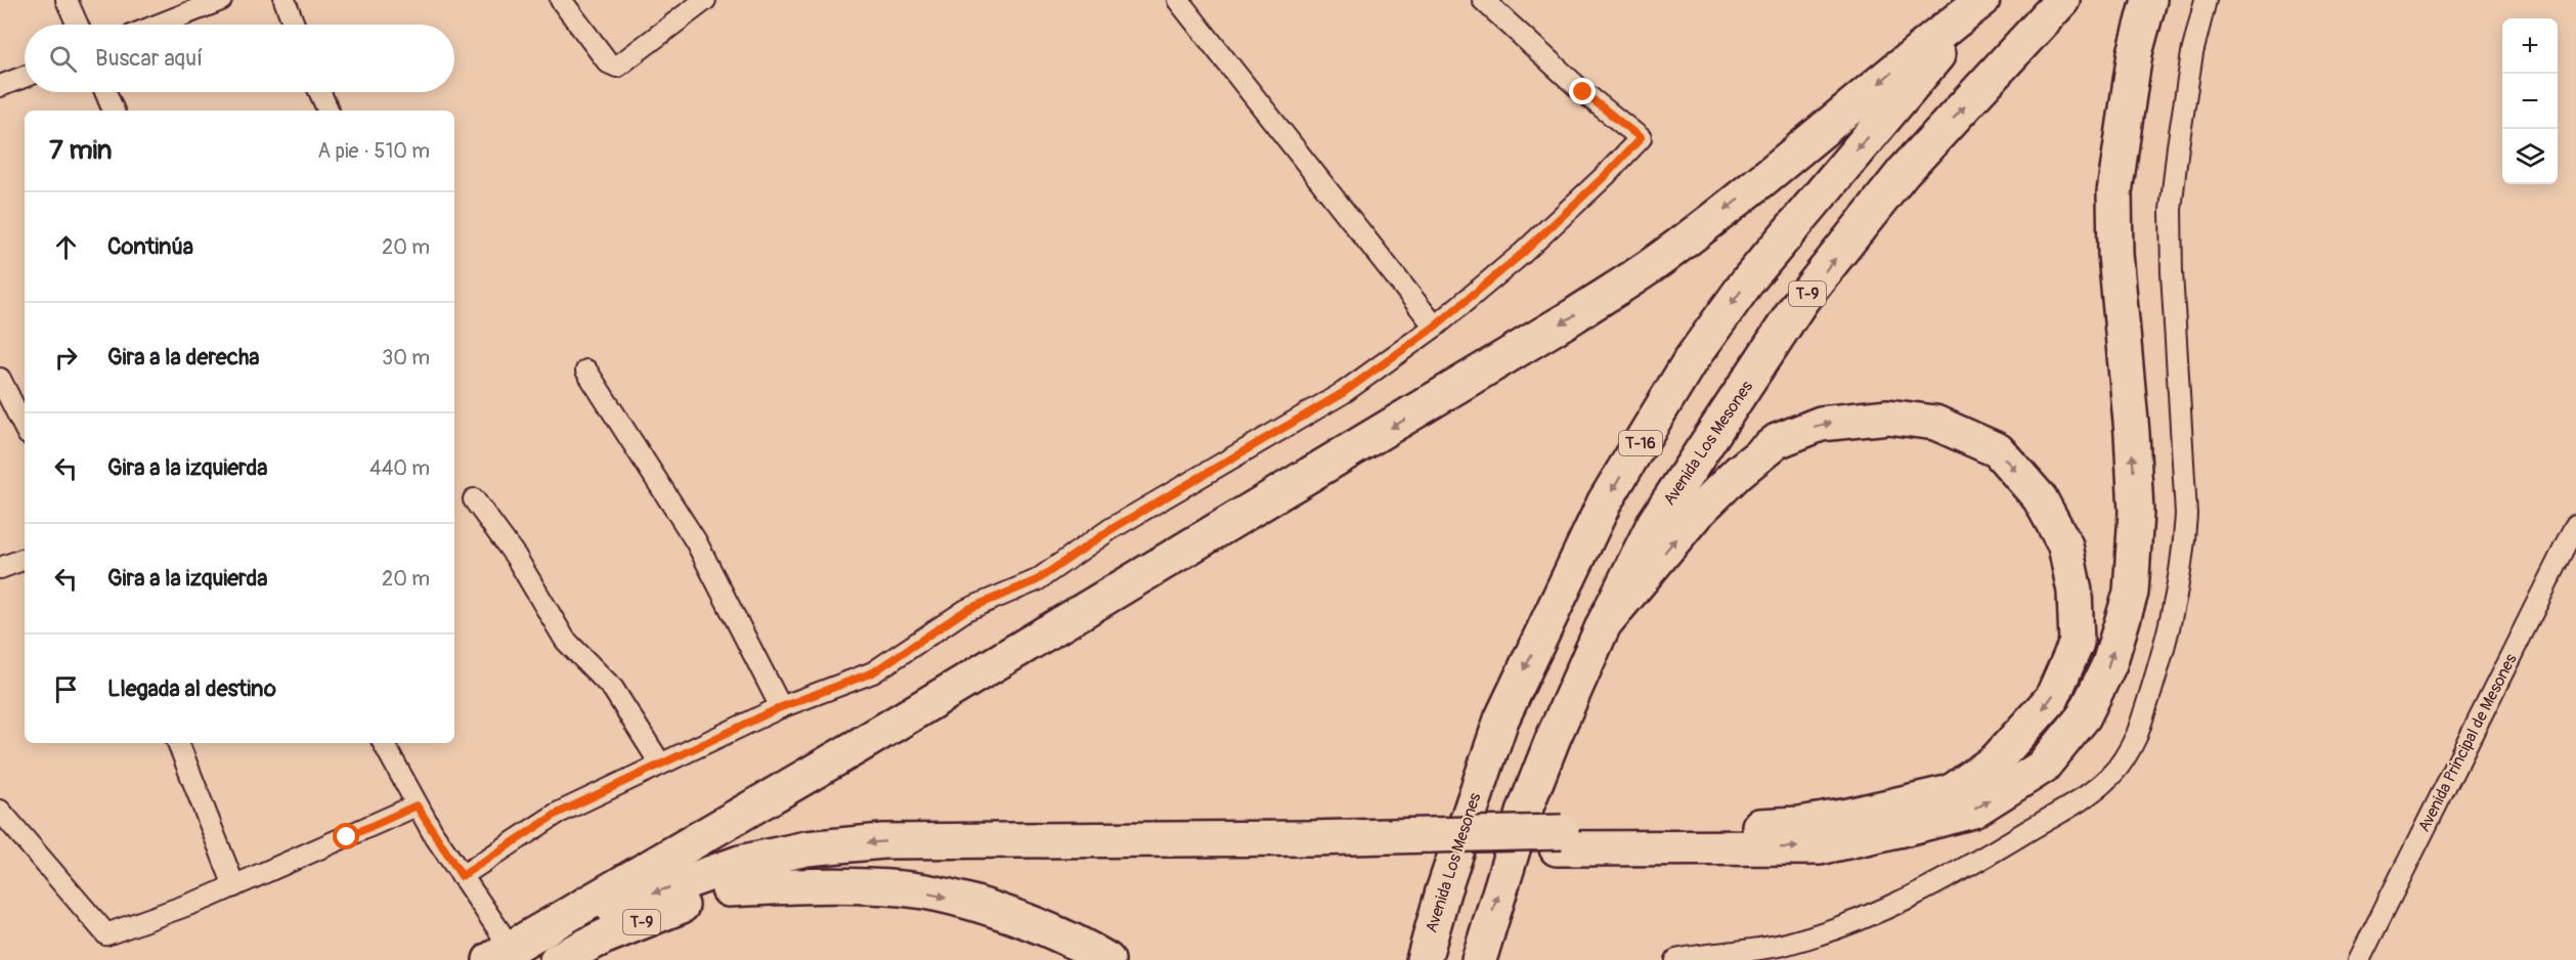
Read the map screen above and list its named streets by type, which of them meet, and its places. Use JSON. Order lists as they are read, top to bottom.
{
  "streets": {
    "highway": ["T-9", "T-16", "Avenida Los Mesones"],
    "street": ["Avenida Principal de Mesones"]
  },
  "page": {
    "map_buttons": ["+", "−"],
    "search": "Buscar aquí",
    "heading": ["7 min", "A pie · 510 m"],
    "list": [
      ["Continúa", "20 m"],
      ["Gira a la derecha", "30 m"],
      ["Gira a la izquierda", "440 m"],
      ["Gira a la izquierda", "20 m"],
      "Llegada al destino"
    ]
  }
}
